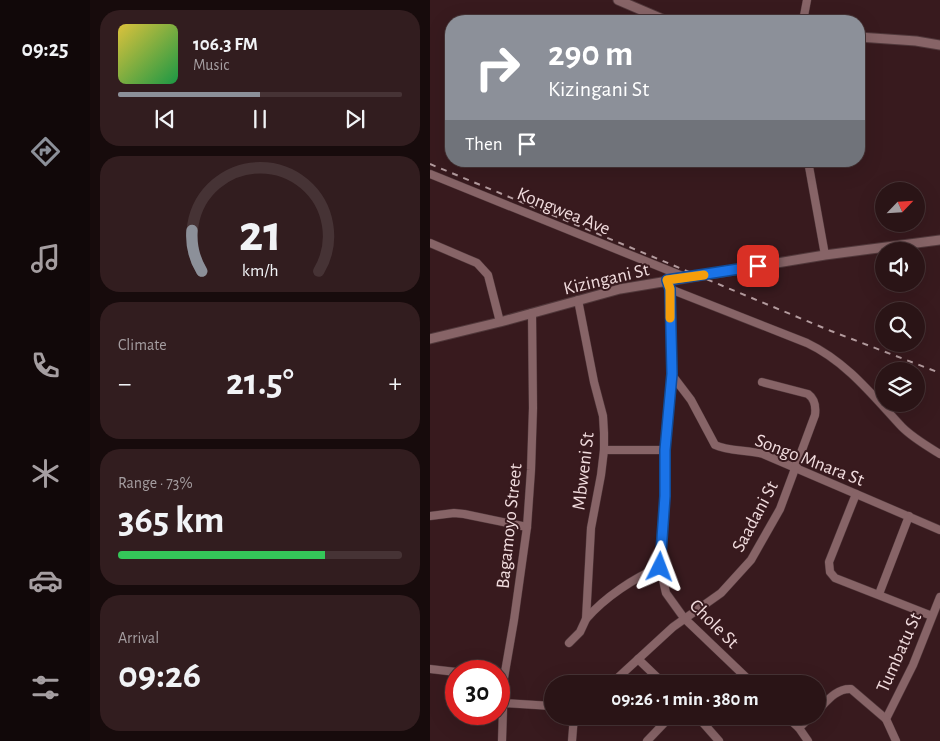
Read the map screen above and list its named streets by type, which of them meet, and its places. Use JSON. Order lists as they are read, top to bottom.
{
  "streets": {
    "street": [
      "Kongwea Ave",
      "Kizingani St",
      "Songo Mnara St",
      "Mbweni St",
      "Saadani St",
      "Bagamoyo Street",
      "Chole St",
      "Tumbatu St"
    ]
  },
  "crossings": [
    ["Kongwea Ave", "Kizingani St"],
    ["Kizingani St", "Mbweni St"],
    ["Kizingani St", "Bagamoyo Street"],
    ["Kizingani St", "Chole St"],
    ["Songo Mnara St", "Saadani St"],
    ["Songo Mnara St", "Chole St"],
    ["Saadani St", "Chole St"]
  ],
  "north": "top right",
  "page": {
    "tabs": "09:25",
    "turn": ["290 m", "Kizingani St"],
    "song": ["106.3 FM", "Music"],
    "then": "Then",
    "tile": [
      "Climate",
      ["Range · 73%", "365 km"],
      ["Arrival", "09:26"]
    ],
    "heat": ["−", "21.5°", "+"],
    "limit": "30",
    "trip": "09:26 · 1 min · 380 m",
    "gauge": ["21", "km/h"]
  }
}
